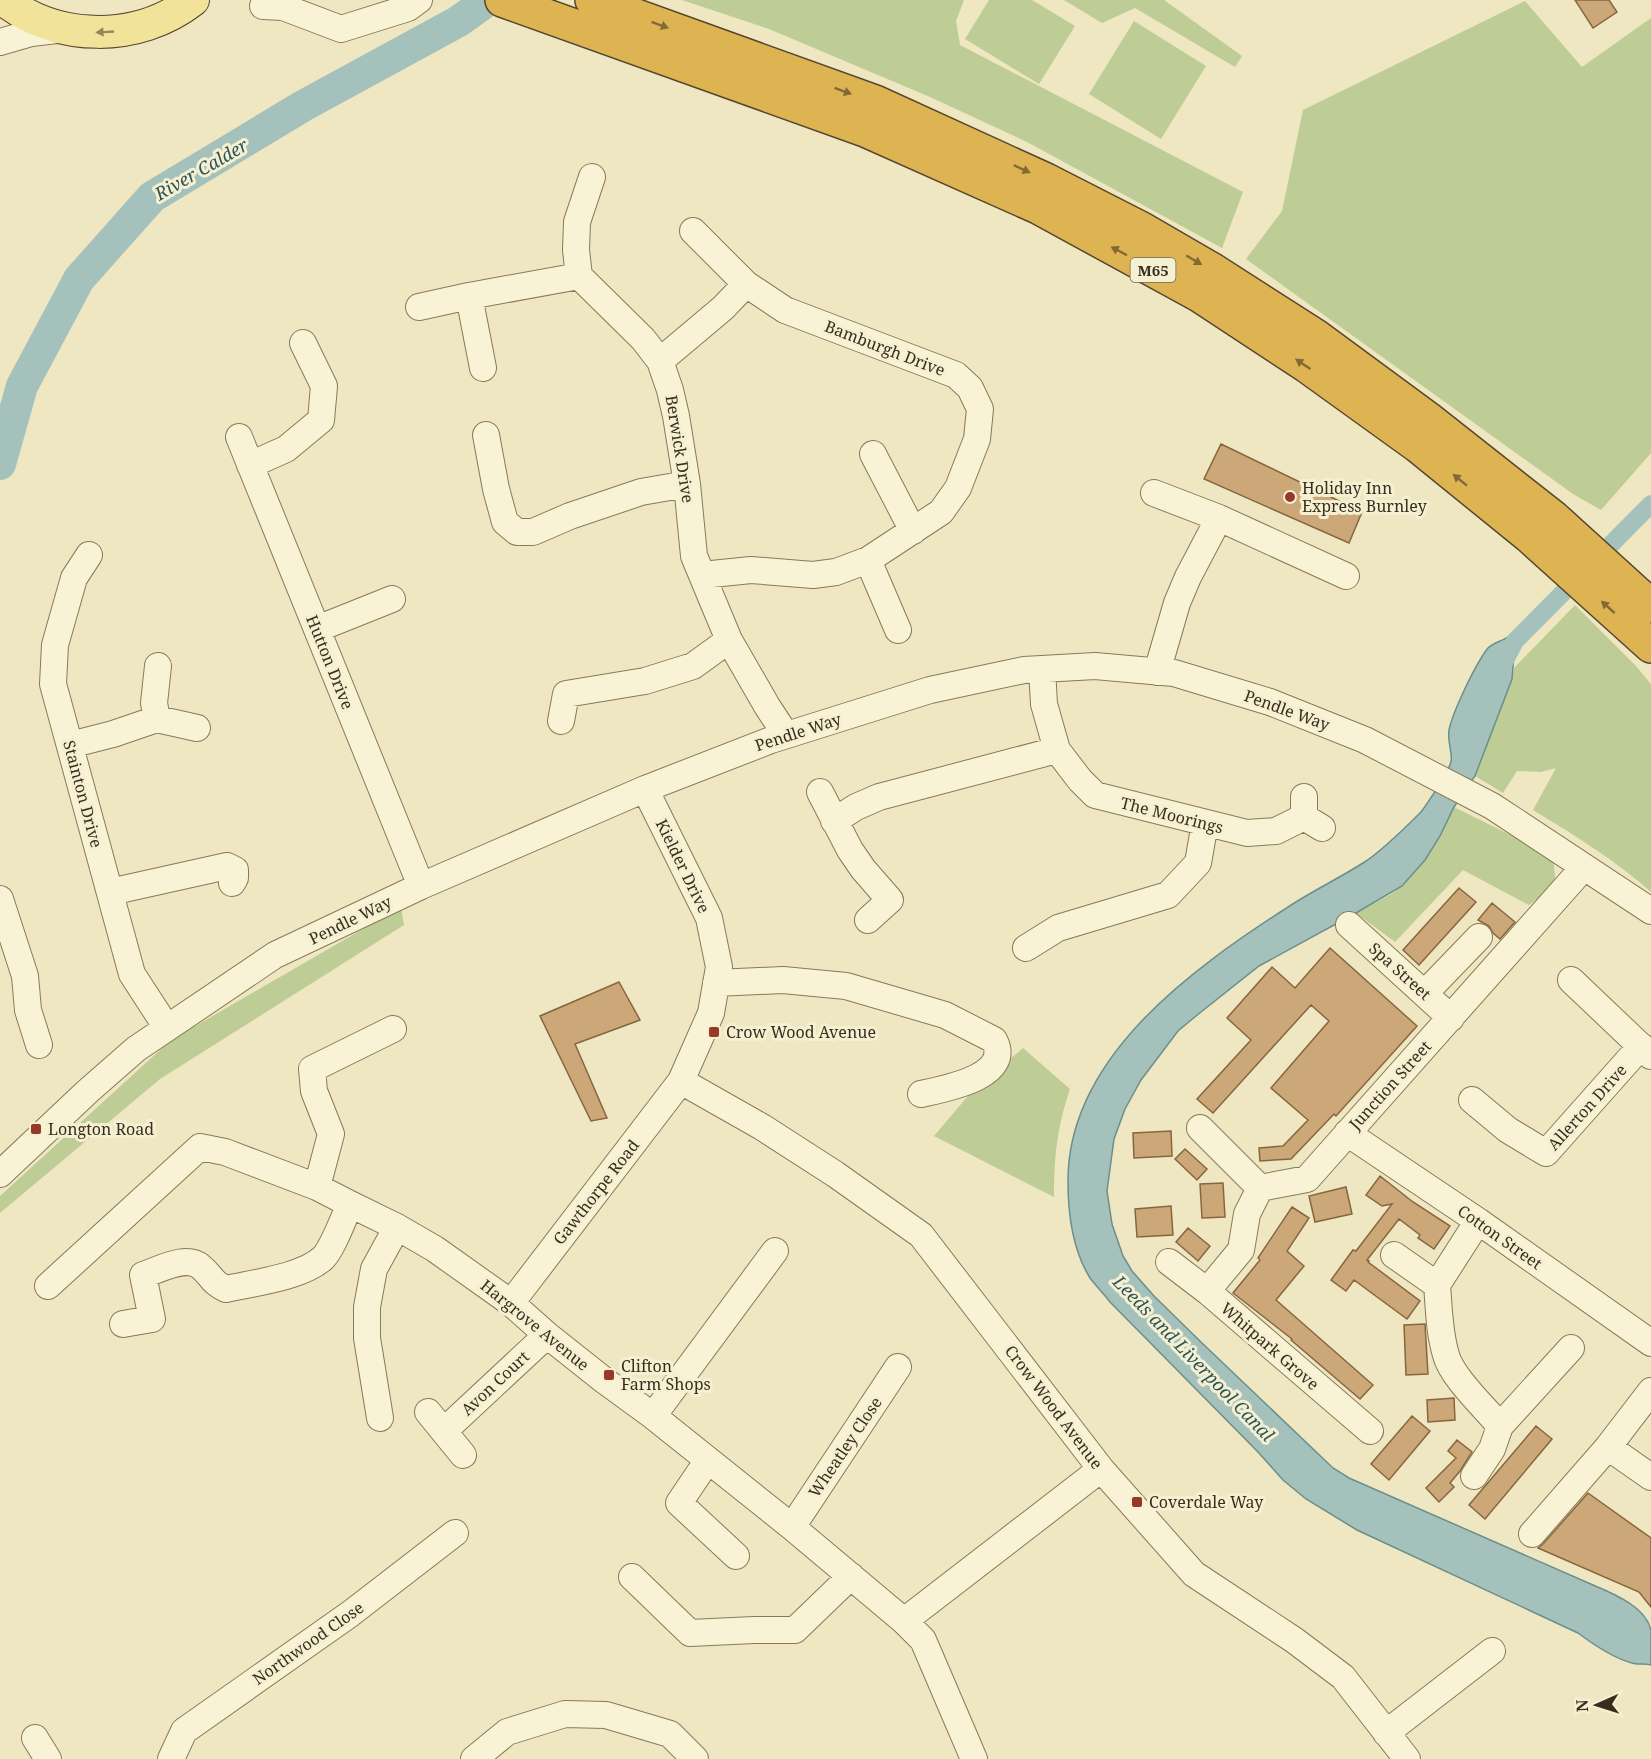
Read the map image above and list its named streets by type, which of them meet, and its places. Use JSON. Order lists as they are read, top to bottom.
{
  "streets": {
    "highway": ["M65"],
    "street": [
      "Bamburgh Drive",
      "Berwick Drive",
      "Hutton Drive",
      "Pendle Way",
      "Stainton Drive",
      "The Moorings",
      "Kielder Drive",
      "Spa Street",
      "Junction Street",
      "Allerton Drive",
      "Gawthorpe Road",
      "Cotton Street",
      "Hargrove Avenue",
      "Whitpark Grove",
      "Avon Court",
      "Crow Wood Avenue",
      "Wheatley Close",
      "Northwood Close"
    ]
  },
  "crossings": [
    ["Bamburgh Drive", "Berwick Drive"],
    ["Berwick Drive", "Pendle Way"],
    ["Hutton Drive", "Pendle Way"],
    ["Pendle Way", "Stainton Drive"],
    ["Pendle Way", "The Moorings"],
    ["Pendle Way", "Kielder Drive"],
    ["Pendle Way", "Junction Street"],
    ["Kielder Drive", "Gawthorpe Road"],
    ["Kielder Drive", "Crow Wood Avenue"],
    ["Spa Street", "Junction Street"],
    ["Junction Street", "Cotton Street"],
    ["Gawthorpe Road", "Hargrove Avenue"],
    ["Gawthorpe Road", "Crow Wood Avenue"],
    ["Hargrove Avenue", "Avon Court"],
    ["Hargrove Avenue", "Wheatley Close"]
  ],
  "water": ["River Calder", "Leeds and Liverpool Canal"],
  "places": {
    "other": ["Holiday Inn Express Burnley"],
    "transit": [
      "Crow Wood Avenue",
      "Longton Road",
      "Clifton Farm Shops",
      "Coverdale Way"
    ]
  },
  "north": "left"
}
